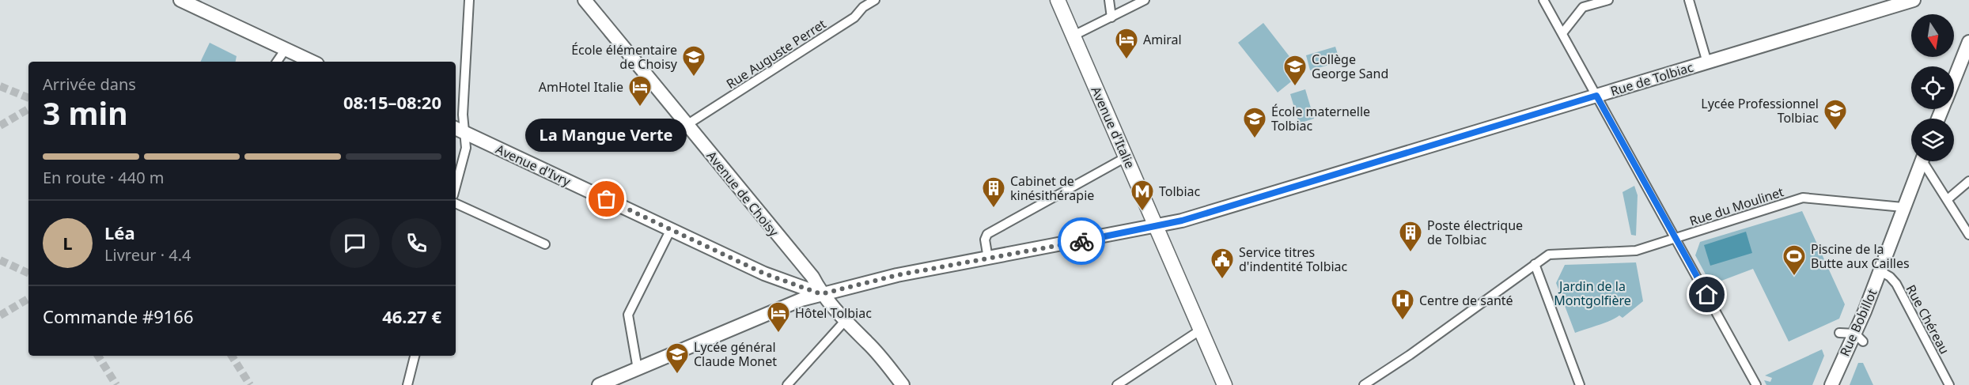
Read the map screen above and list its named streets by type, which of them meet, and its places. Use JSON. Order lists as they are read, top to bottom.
{
  "streets": {
    "main road": [
      "Rue de Tolbiac",
      "Avenue d'Italie",
      "Avenue d'Ivry",
      "Avenue de Choisy",
      "Rue Bobillot"
    ],
    "street": ["Rue Auguste Perret", "Rue du Moulinet", "Rue Chéreau"]
  },
  "crossings": [
    ["Rue Auguste Perret", "Avenue de Choisy"],
    ["Rue de Tolbiac", "Avenue d'Italie"],
    ["Rue de Tolbiac", "Avenue d'Ivry"],
    ["Rue de Tolbiac", "Avenue de Choisy"],
    ["Avenue d'Ivry", "Avenue de Choisy"],
    ["Rue du Moulinet", "Rue Bobillot"],
    ["Rue Chéreau", "Rue Bobillot"]
  ],
  "parks": ["Jardin de la Montgolfière"],
  "places": {
    "hotel": ["Amiral", "AmHotel Italie", "Hôtel Tolbiac"],
    "school or university": [
      "École élémentaire de Choisy",
      "Collège George Sand",
      "Lycée Professionnel Tolbiac",
      "École maternelle Tolbiac",
      "Lycée général Claude Monet"
    ],
    "other": ["La Mangue Verte"],
    "building": ["Cabinet de kinésithérapie", "Poste électrique de Tolbiac"],
    "metro station": ["Tolbiac"],
    "sports": ["Piscine de la Butte aux Cailles"],
    "public building": ["Service titres d'indentité Tolbiac"],
    "hospital": ["Centre de santé"]
  },
  "north": "bottom",
  "page": {
    "heading": ["3 min", "Arrivée dans", "08:15–08:20"],
    "panel": [
      "Léa",
      "Livreur · 4.4",
      "Commande #9166",
      "46.27 €"
    ],
    "bubble": "La Mangue Verte",
    "bar": "En route · 440 m",
    "round": "L"
  }
}
